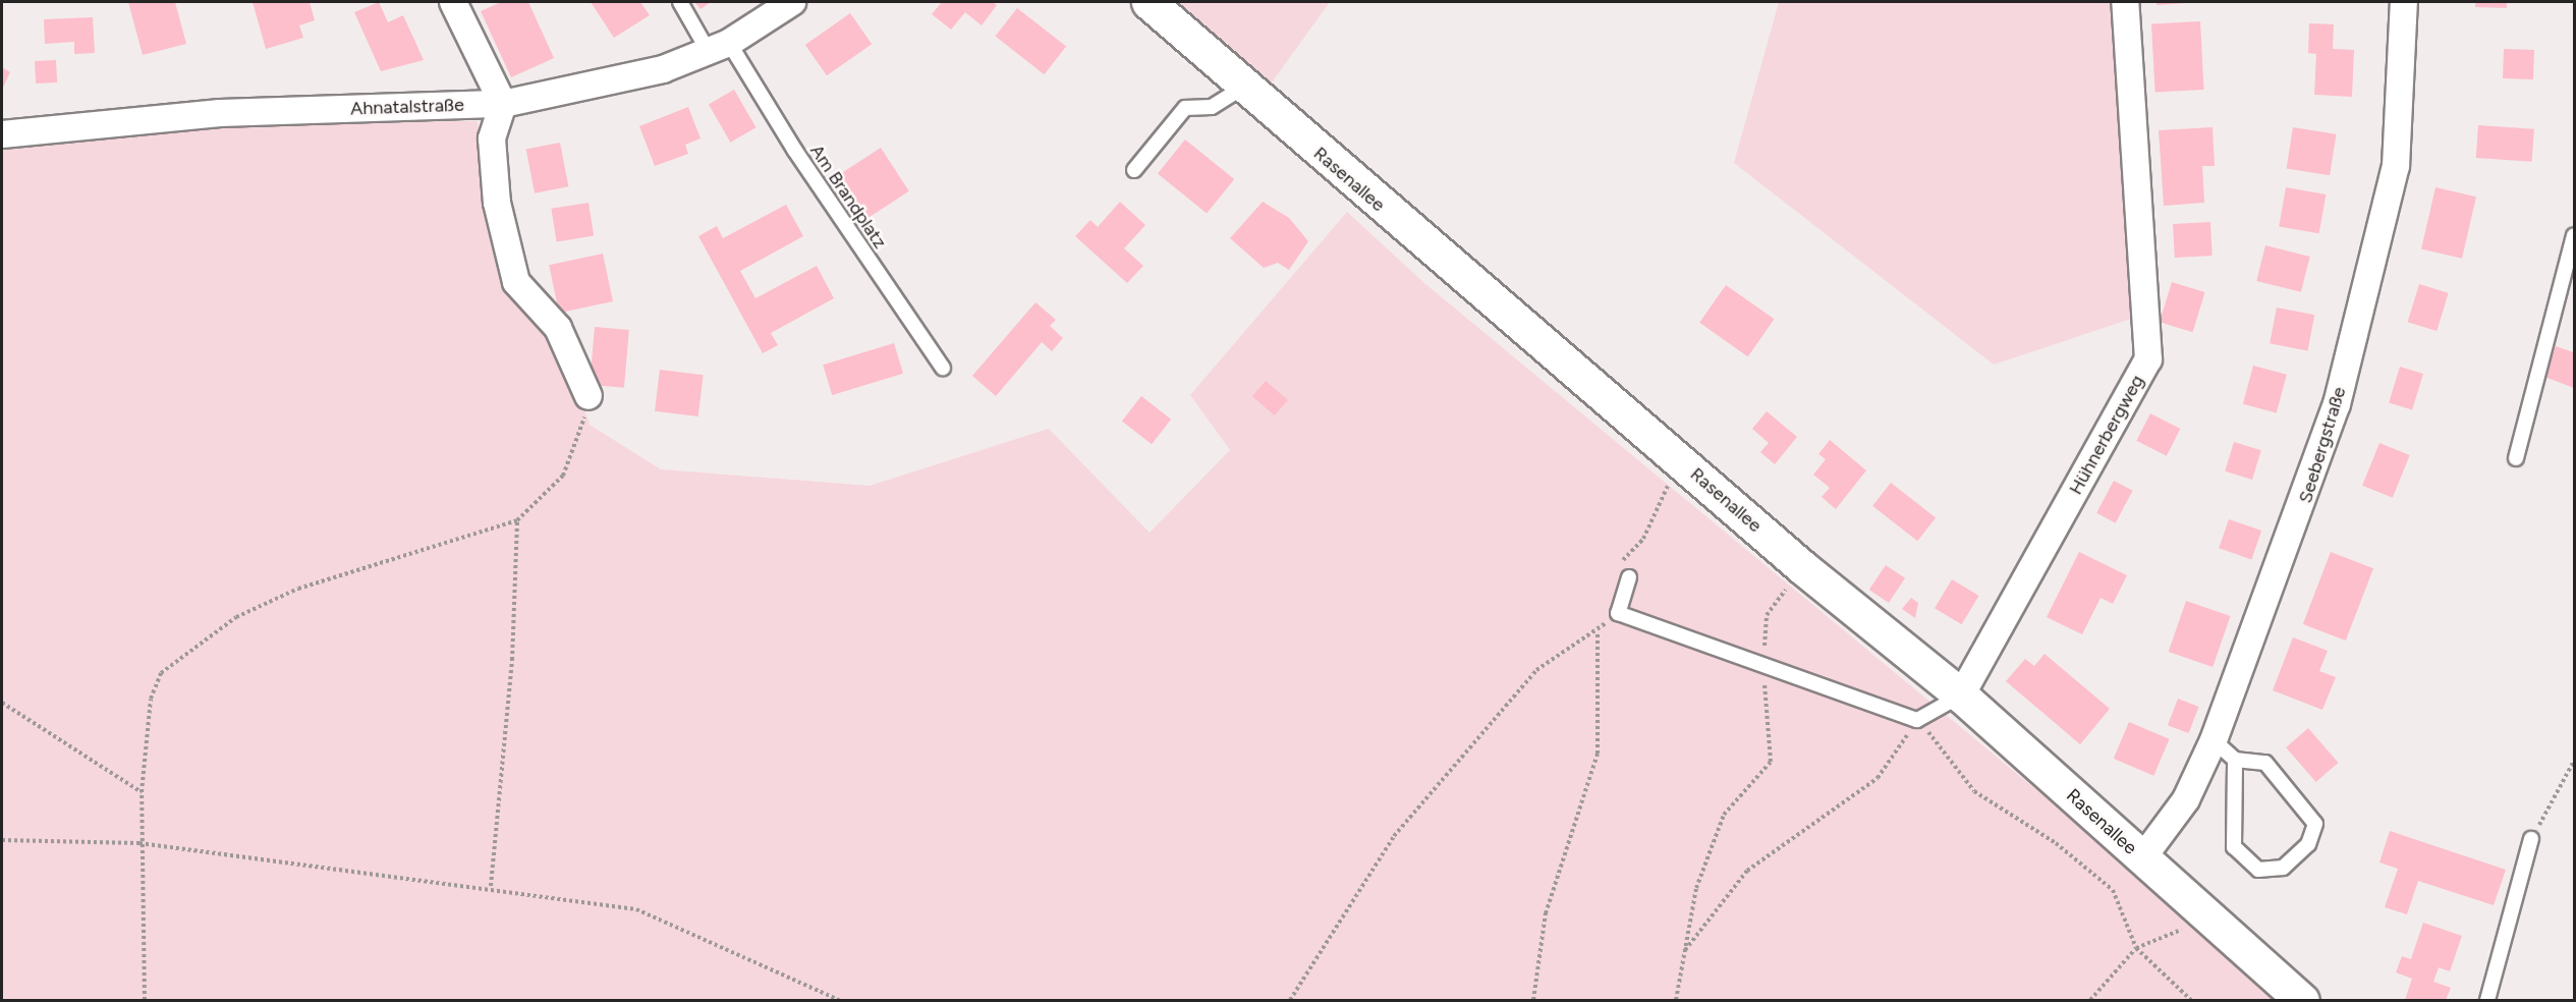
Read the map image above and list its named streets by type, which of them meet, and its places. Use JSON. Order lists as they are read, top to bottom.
{
  "streets": {
    "main road": ["Rasenallee"],
    "street": ["Ahnatalstraße", "Hühnerbergweg", "Seebergstraße"],
    "lane": ["Am Brandplatz"]
  },
  "crossings": [
    ["Ahnatalstraße", "Am Brandplatz"],
    ["Rasenallee", "Hühnerbergweg"],
    ["Rasenallee", "Seebergstraße"]
  ]
}
